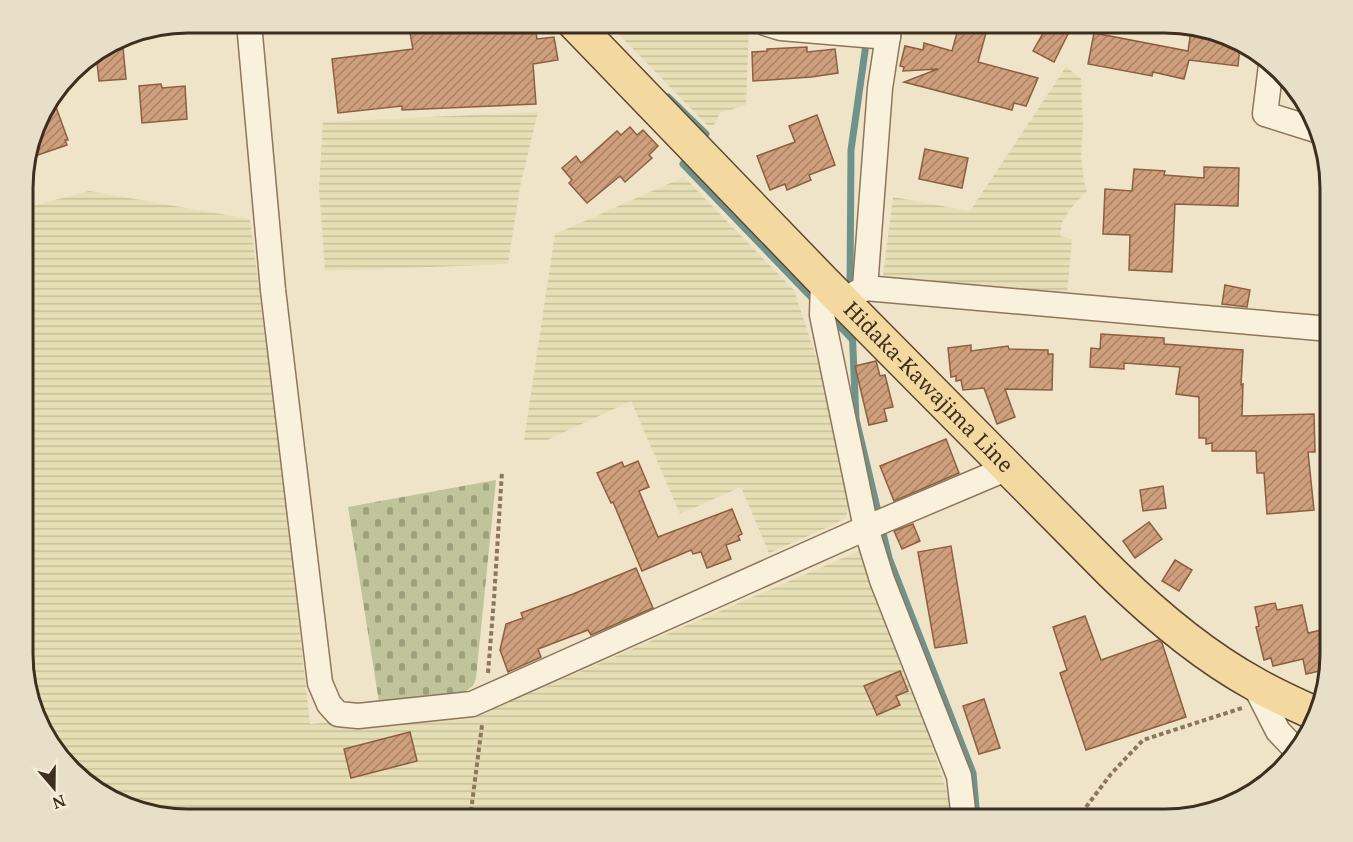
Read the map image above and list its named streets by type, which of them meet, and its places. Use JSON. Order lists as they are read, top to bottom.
{
  "streets": {
    "main road": ["Hidaka-Kawajima Line"]
  },
  "north": "bottom"
}
